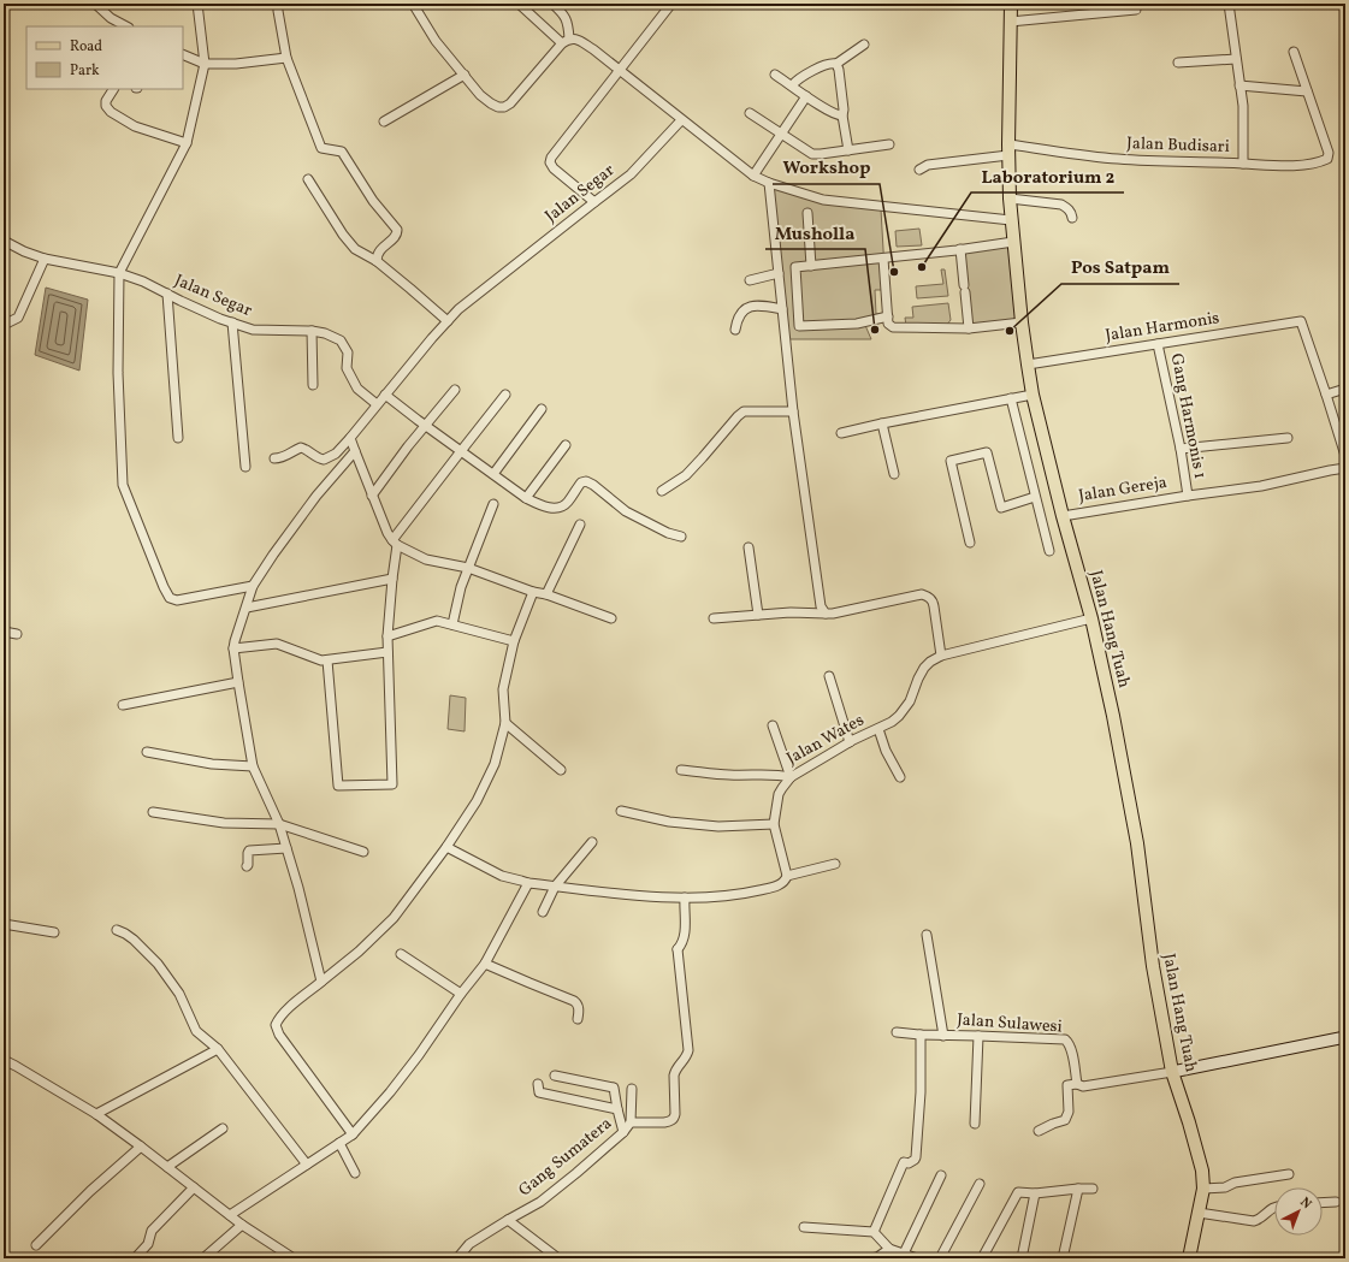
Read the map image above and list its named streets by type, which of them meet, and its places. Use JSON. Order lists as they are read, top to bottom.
{
  "streets": {
    "main road": ["Jalan Hang Tuah"],
    "street": [
      "Jalan Budisari",
      "Jalan Segar",
      "Jalan Harmonis",
      "Gang Harmonis 1",
      "Jalan Gereja",
      "Jalan Wates",
      "Jalan Sulawesi",
      "Gang Sumatera"
    ]
  },
  "crossings": [
    ["Jalan Budisari", "Jalan Hang Tuah"],
    ["Jalan Harmonis", "Gang Harmonis 1"],
    ["Jalan Harmonis", "Jalan Hang Tuah"],
    ["Gang Harmonis 1", "Jalan Gereja"],
    ["Jalan Gereja", "Jalan Hang Tuah"],
    ["Jalan Hang Tuah", "Jalan Wates"]
  ],
  "places": [
    "Laboratorium 2",
    "Workshop",
    "Musholla",
    "Pos Satpam"
  ],
  "legend": ["Road", "Park"],
  "north": "top right"
}
